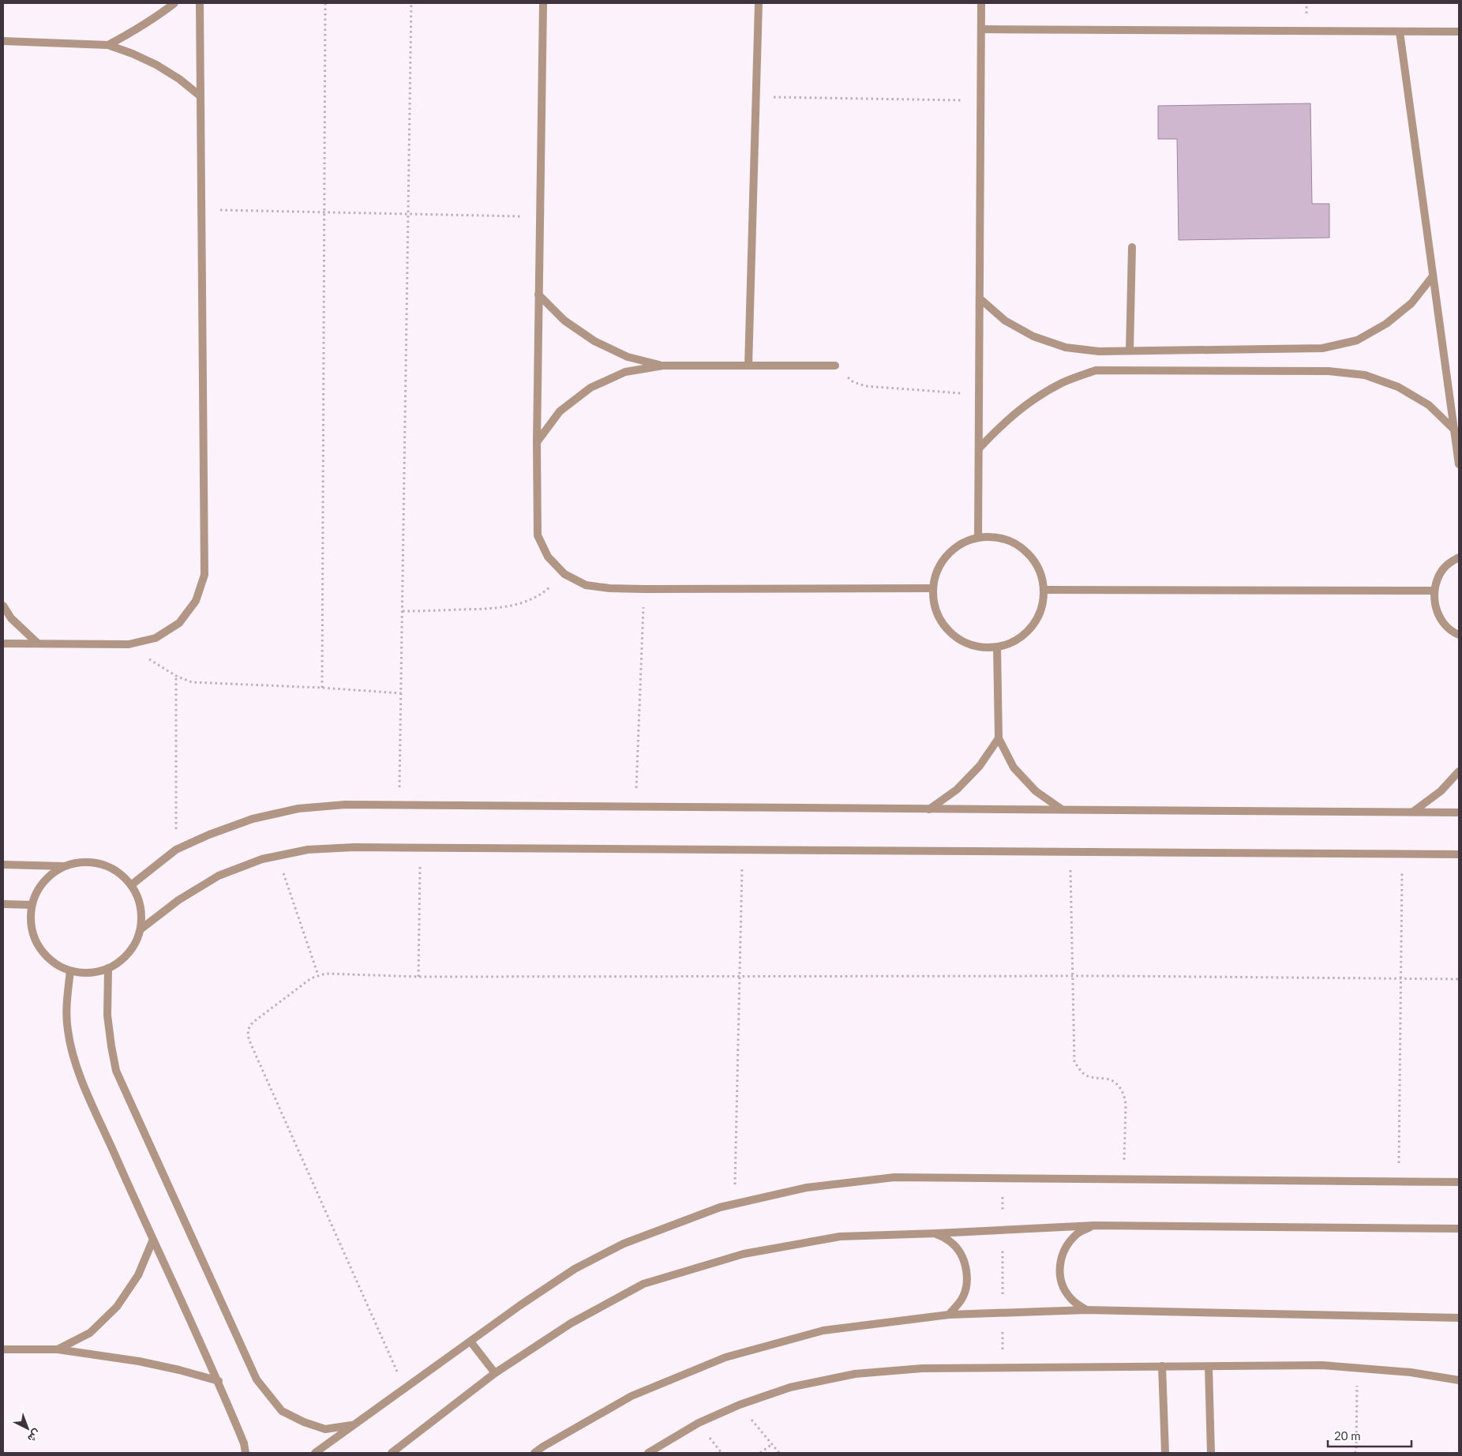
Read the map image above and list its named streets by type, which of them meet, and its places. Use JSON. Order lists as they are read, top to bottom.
{
  "scale_bar": "20 m",
  "north": "bottom right"
}
